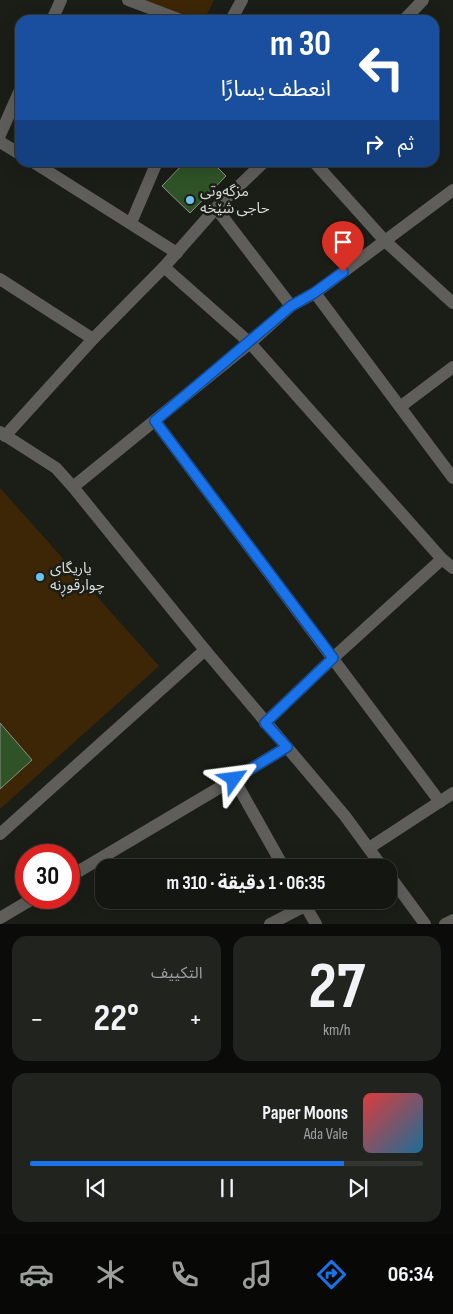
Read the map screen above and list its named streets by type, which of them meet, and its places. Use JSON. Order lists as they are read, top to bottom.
{
  "places": ["مزگەوتی حاجی شێخە", "یاریگای چوارقوڕنە"],
  "page": {
    "turn": ["30 m", "انعطف يسارًا"],
    "then": "ثم",
    "limit": "30",
    "trip": "06:35 · 1 دقيقة · 310 m",
    "tile": [
      ["27", "km/h"],
      "التكييف"
    ],
    "heat": ["−", "22°", "+"],
    "song": ["Paper Moons", "Ada Vale"],
    "tabs": "06:34"
  }
}
